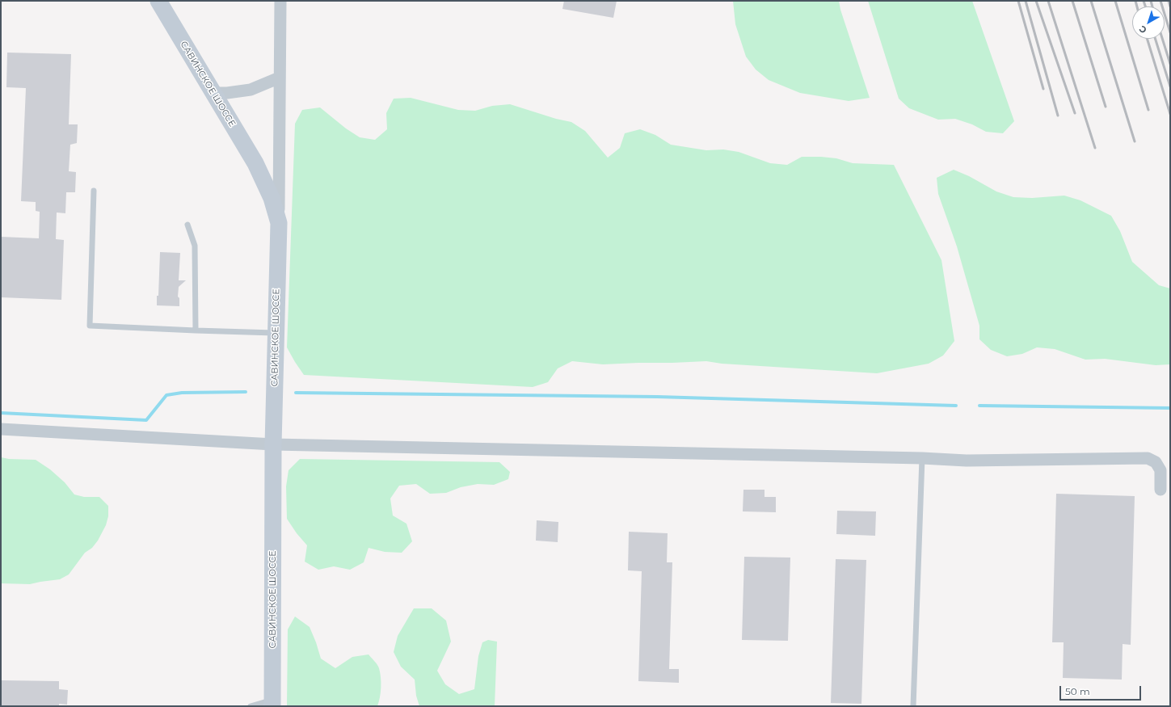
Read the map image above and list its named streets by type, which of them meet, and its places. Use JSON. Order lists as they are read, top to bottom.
{
  "streets": {
    "street": ["САВИНСКОЕ ШОССЕ"]
  },
  "scale_bar": "50 m",
  "north": "bottom left"
}
